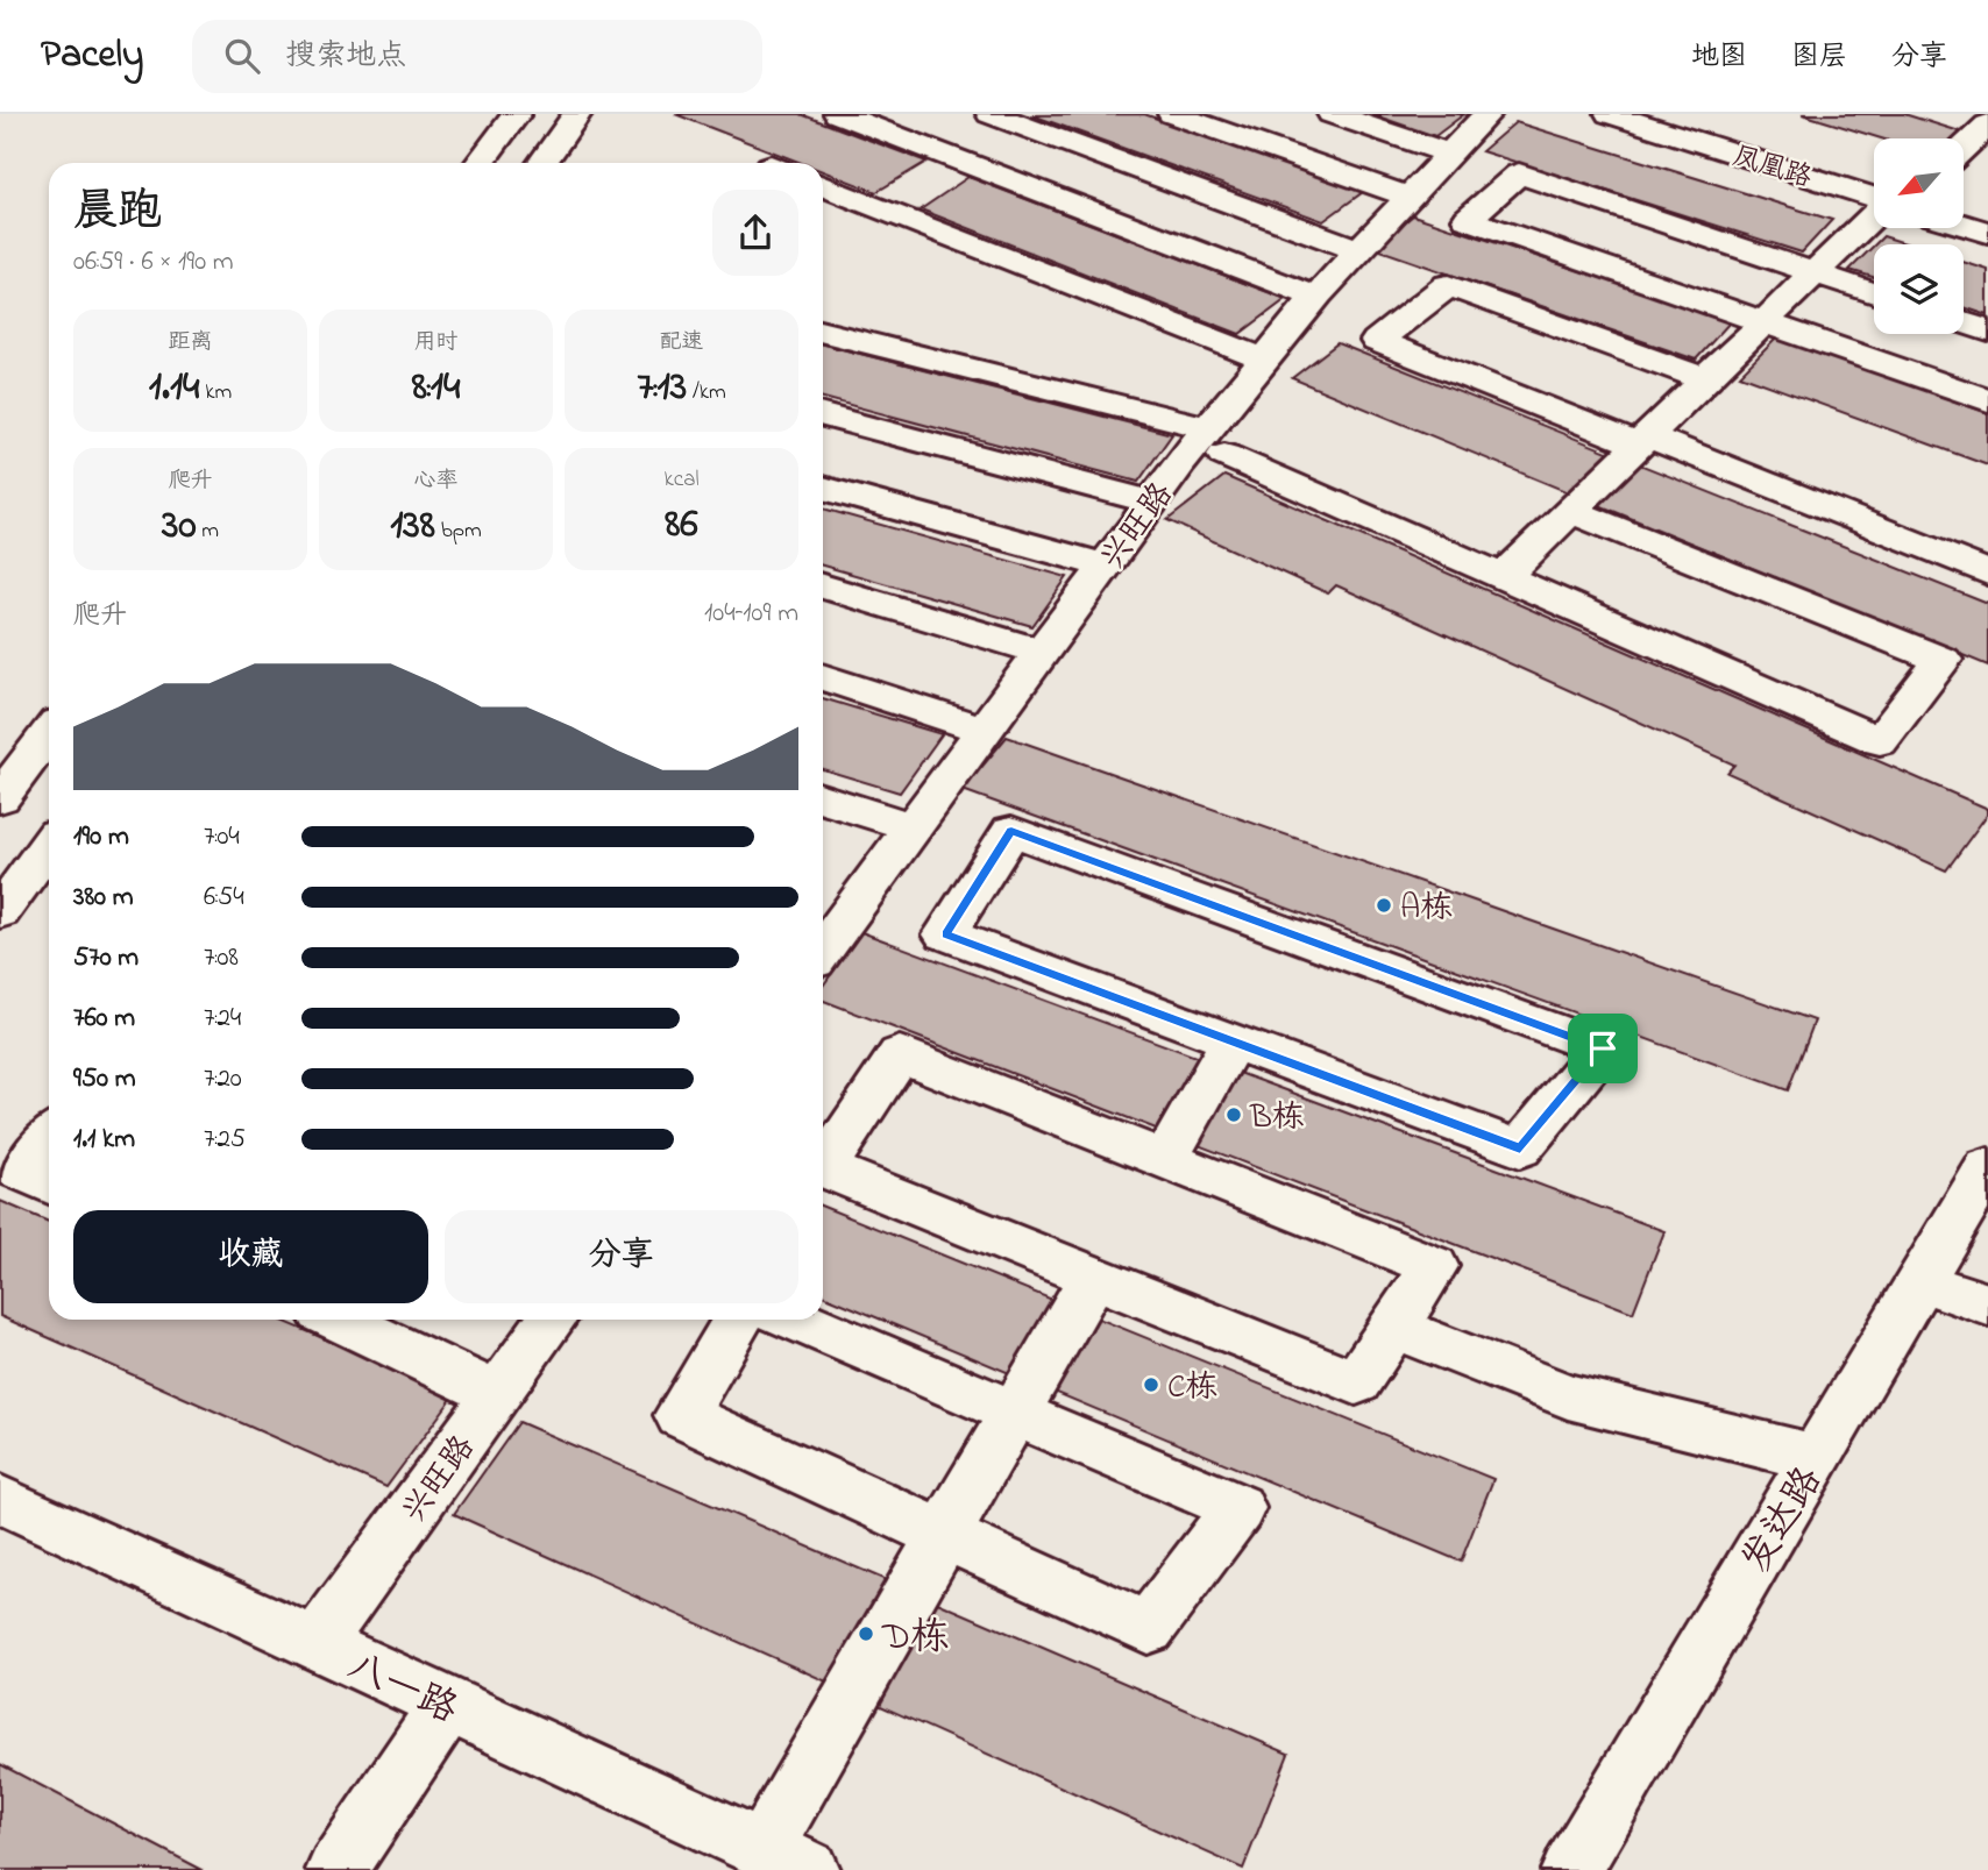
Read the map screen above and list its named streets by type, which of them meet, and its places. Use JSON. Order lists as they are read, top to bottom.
{
  "streets": {
    "street": [
      "凤凰路",
      "兴旺路",
      "发达路",
      "八一路"
    ]
  },
  "crossings": [
    ["兴旺路", "八一路"]
  ],
  "places": [
    "A栋",
    "B栋",
    "C栋",
    "D栋"
  ],
  "north": "bottom left",
  "page": {
    "header": "Pacely",
    "search": "搜索地点",
    "nav": ["地图", "图层", "分享"],
    "heading": ["晨跑", "06:59 · 6 × 190 m"],
    "stats": [
      ["距离", "1.14 km"],
      ["用时", "8:14"],
      ["配速", "7:13 /km"],
      ["爬升", "30 m"],
      ["心率", "138 bpm"],
      ["kcal", "86"]
    ],
    "chart": ["爬升", "104–109 m"],
    "list": [
      {
        "name": "190 m",
        "note": "7:04"
      },
      {
        "name": "380 m",
        "note": "6:54"
      },
      {
        "name": "570 m",
        "note": "7:08"
      },
      {
        "name": "760 m",
        "note": "7:24"
      },
      {
        "name": "950 m",
        "note": "7:20"
      },
      {
        "name": "1.1 km",
        "note": "7:25"
      }
    ],
    "buttons": ["收藏", "分享"]
  }
}
